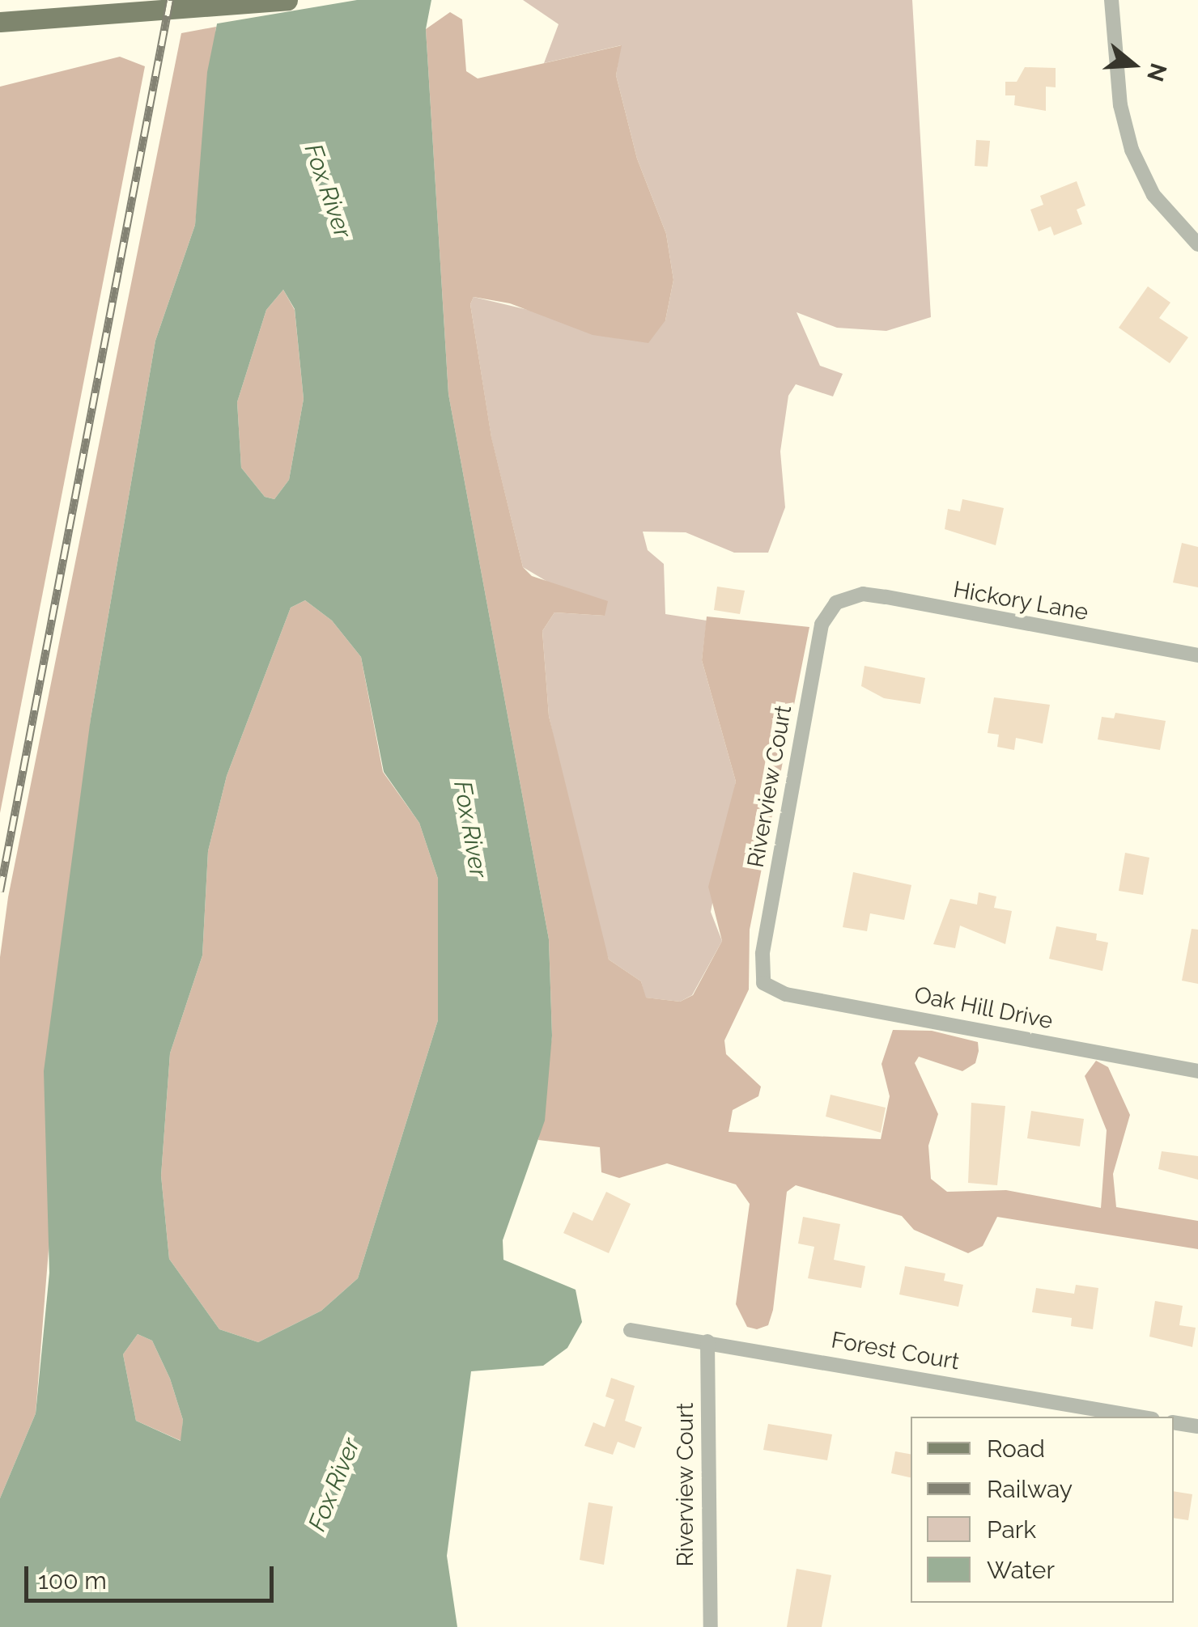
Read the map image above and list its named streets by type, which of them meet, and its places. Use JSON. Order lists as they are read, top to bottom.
{
  "streets": {
    "street": [
      "Hickory Lane",
      "Riverview Court",
      "Oak Hill Drive",
      "Forest Court"
    ]
  },
  "crossings": [
    ["Hickory Lane", "Riverview Court"],
    ["Riverview Court", "Oak Hill Drive"],
    ["Riverview Court", "Forest Court"]
  ],
  "water": ["Fox River"],
  "legend": [
    "Road",
    "Railway",
    "Park",
    "Water"
  ],
  "scale_bar": "100 m",
  "north": "right"
}
